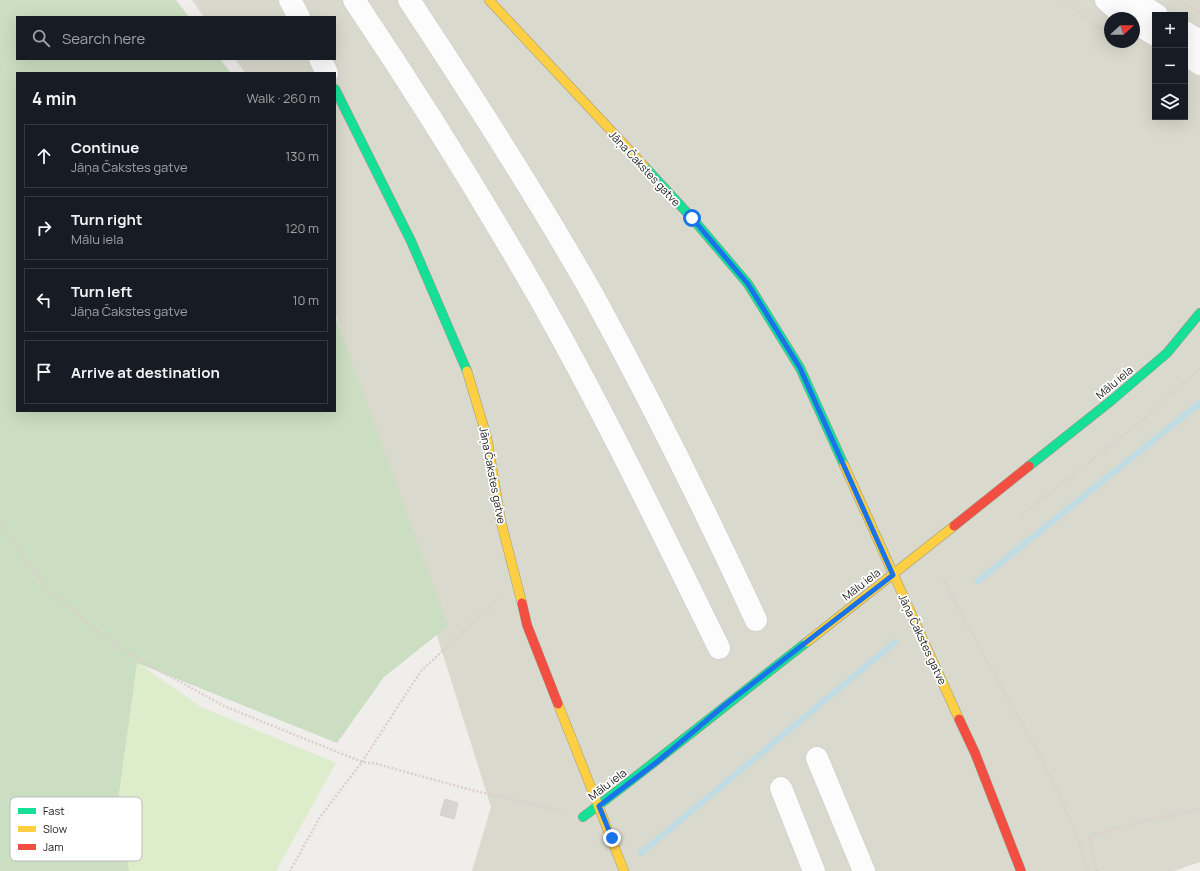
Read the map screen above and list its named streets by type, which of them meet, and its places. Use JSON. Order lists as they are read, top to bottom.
{
  "streets": {
    "street": ["Jāņa Čakstes gatve", "Mālu iela"]
  },
  "crossings": [
    ["Jāņa Čakstes gatve", "Mālu iela"]
  ],
  "legend": ["Fast", "Slow", "Jam"],
  "north": "right",
  "page": {
    "map_buttons": ["+", "−"],
    "search": "Search here",
    "heading": ["4 min", "Walk · 260 m"],
    "list": [
      ["Continue", "Jāņa Čakstes gatve", "130 m"],
      ["Turn right", "Mālu iela", "120 m"],
      ["Turn left", "Jāņa Čakstes gatve", "10 m"],
      "Arrive at destination"
    ]
  }
}
